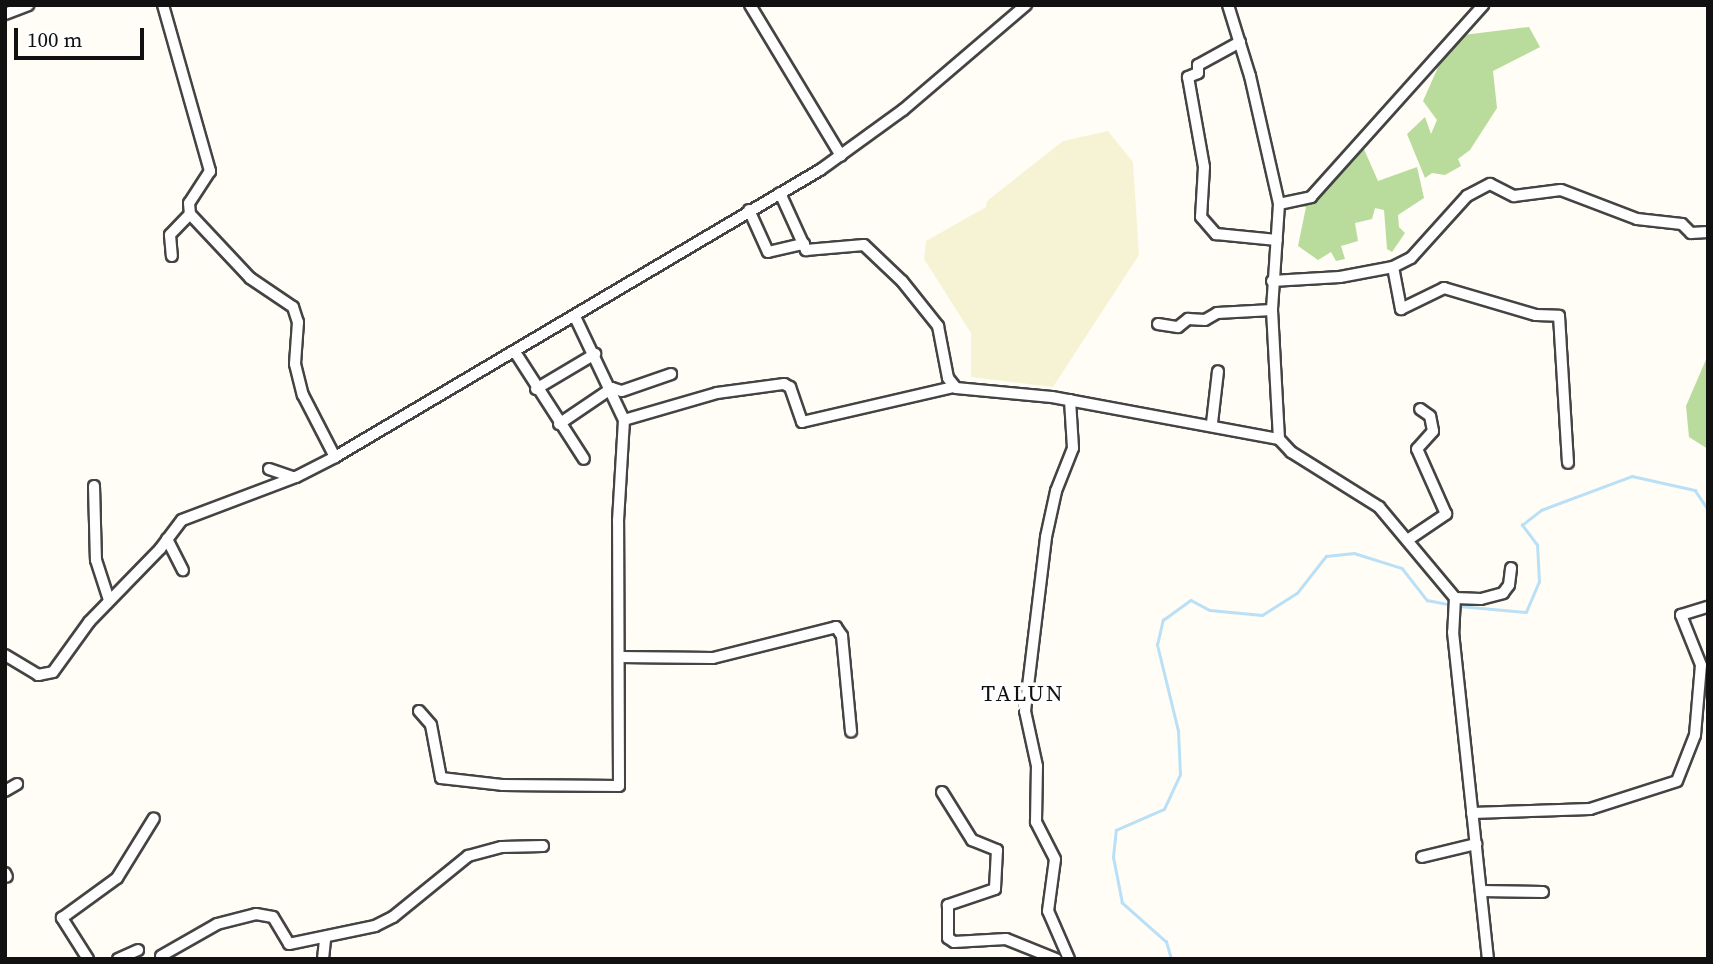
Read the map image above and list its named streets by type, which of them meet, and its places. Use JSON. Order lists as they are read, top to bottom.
{
  "districts": ["TALUN"],
  "scale_bar": "100 m"
}
